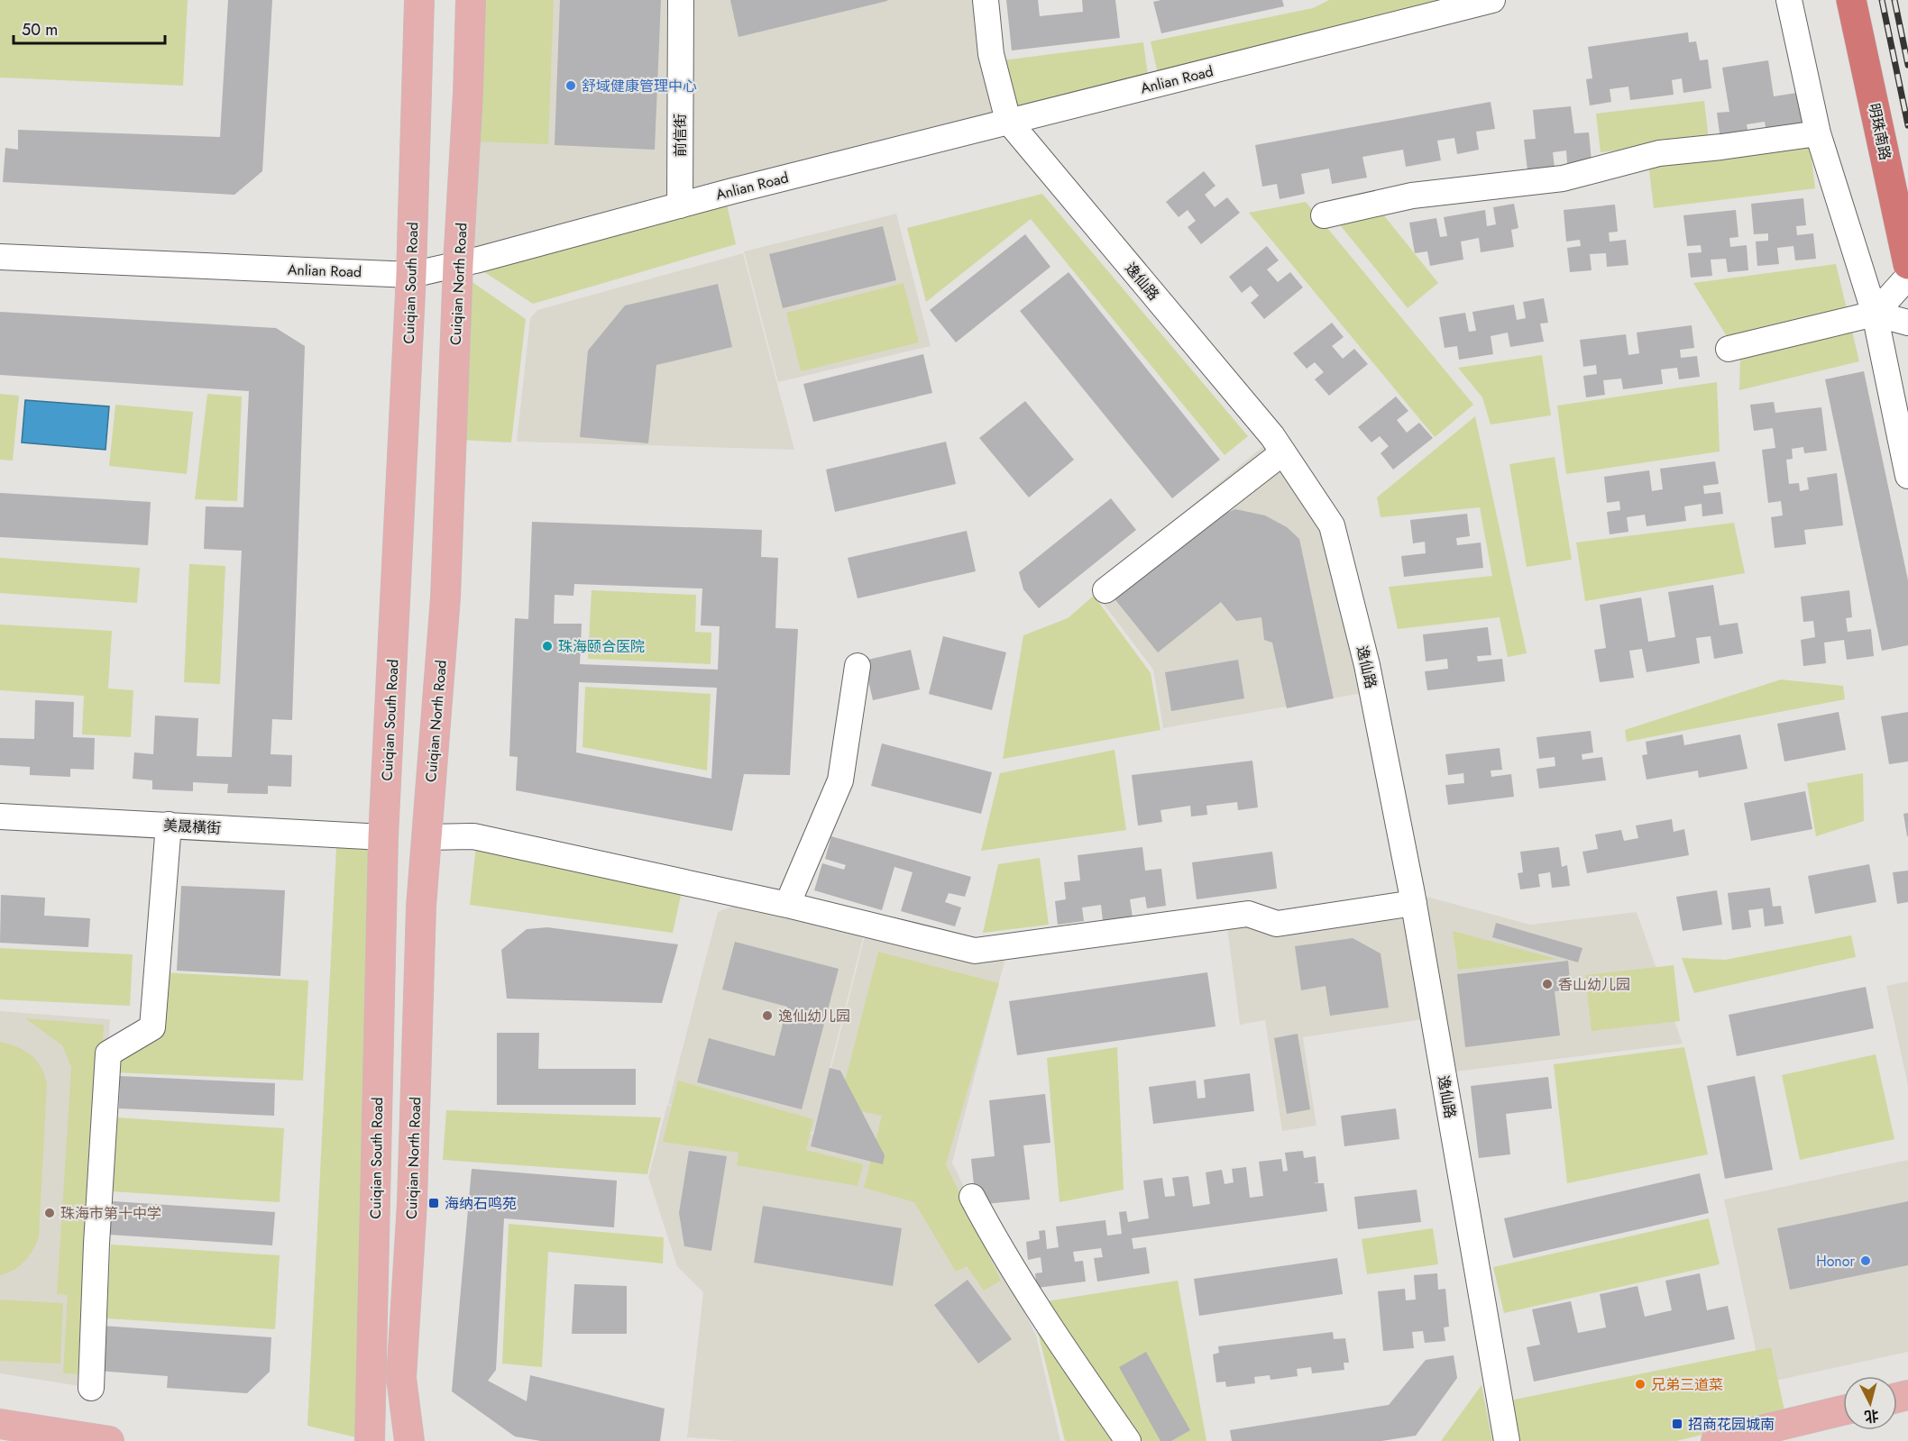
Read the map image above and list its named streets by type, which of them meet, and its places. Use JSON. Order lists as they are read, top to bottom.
{
  "streets": {
    "highway": ["明珠南路"],
    "main road": ["Cuiqian South Road", "Cuiqian North Road"],
    "street": [
      "Anlian Road",
      "前信街",
      "逸仙路",
      "美晟橫街"
    ]
  },
  "crossings": [
    ["Anlian Road", "前信街"],
    ["Anlian Road", "逸仙路"],
    ["Anlian Road", "Cuiqian South Road"],
    ["Anlian Road", "Cuiqian North Road"],
    ["Cuiqian South Road", "美晟橫街"]
  ],
  "places": {
    "other": [
      "舒域健康管理中心",
      "珠海颐合医院",
      "香山幼儿园",
      "逸仙幼儿园",
      "珠海市第十中学",
      "Honor",
      "兄弟三道菜"
    ],
    "transit": ["海纳石鸣苑", "招商花园城南"]
  },
  "scale_bar": "50 m",
  "north": "bottom"
}
